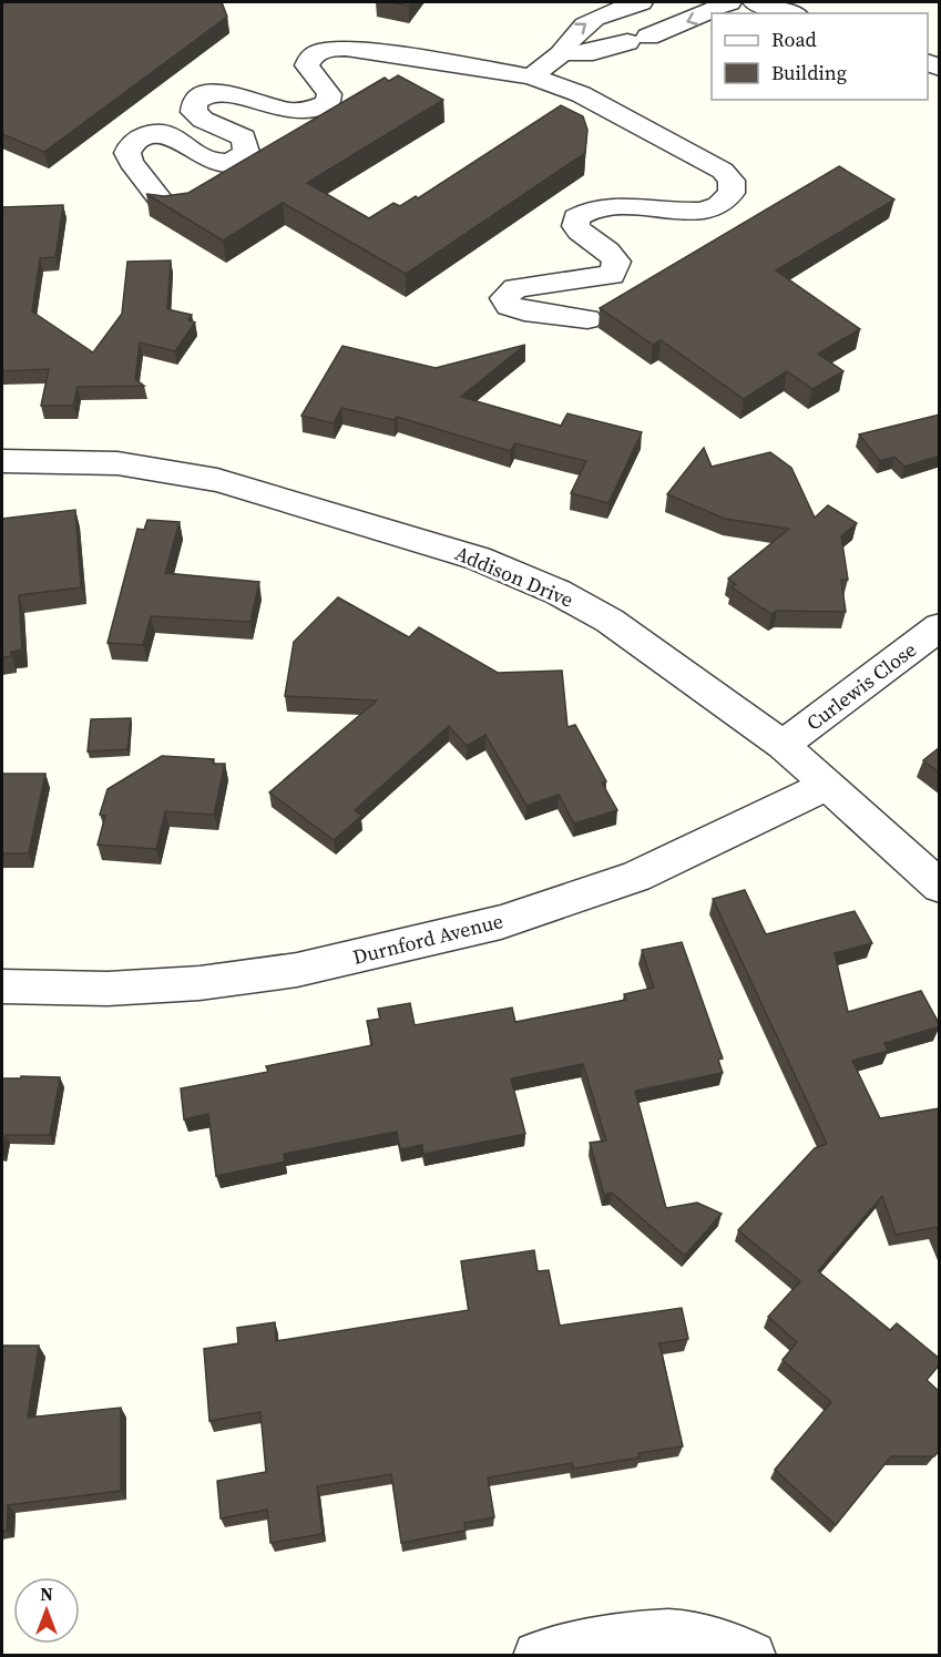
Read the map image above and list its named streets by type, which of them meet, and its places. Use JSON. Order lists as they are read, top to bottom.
{
  "streets": {
    "street": ["Addison Drive", "Curlewis Close", "Durnford Avenue"]
  },
  "crossings": [
    ["Addison Drive", "Curlewis Close"],
    ["Addison Drive", "Durnford Avenue"]
  ],
  "legend": ["Road", "Building"],
  "north": "top"
}
